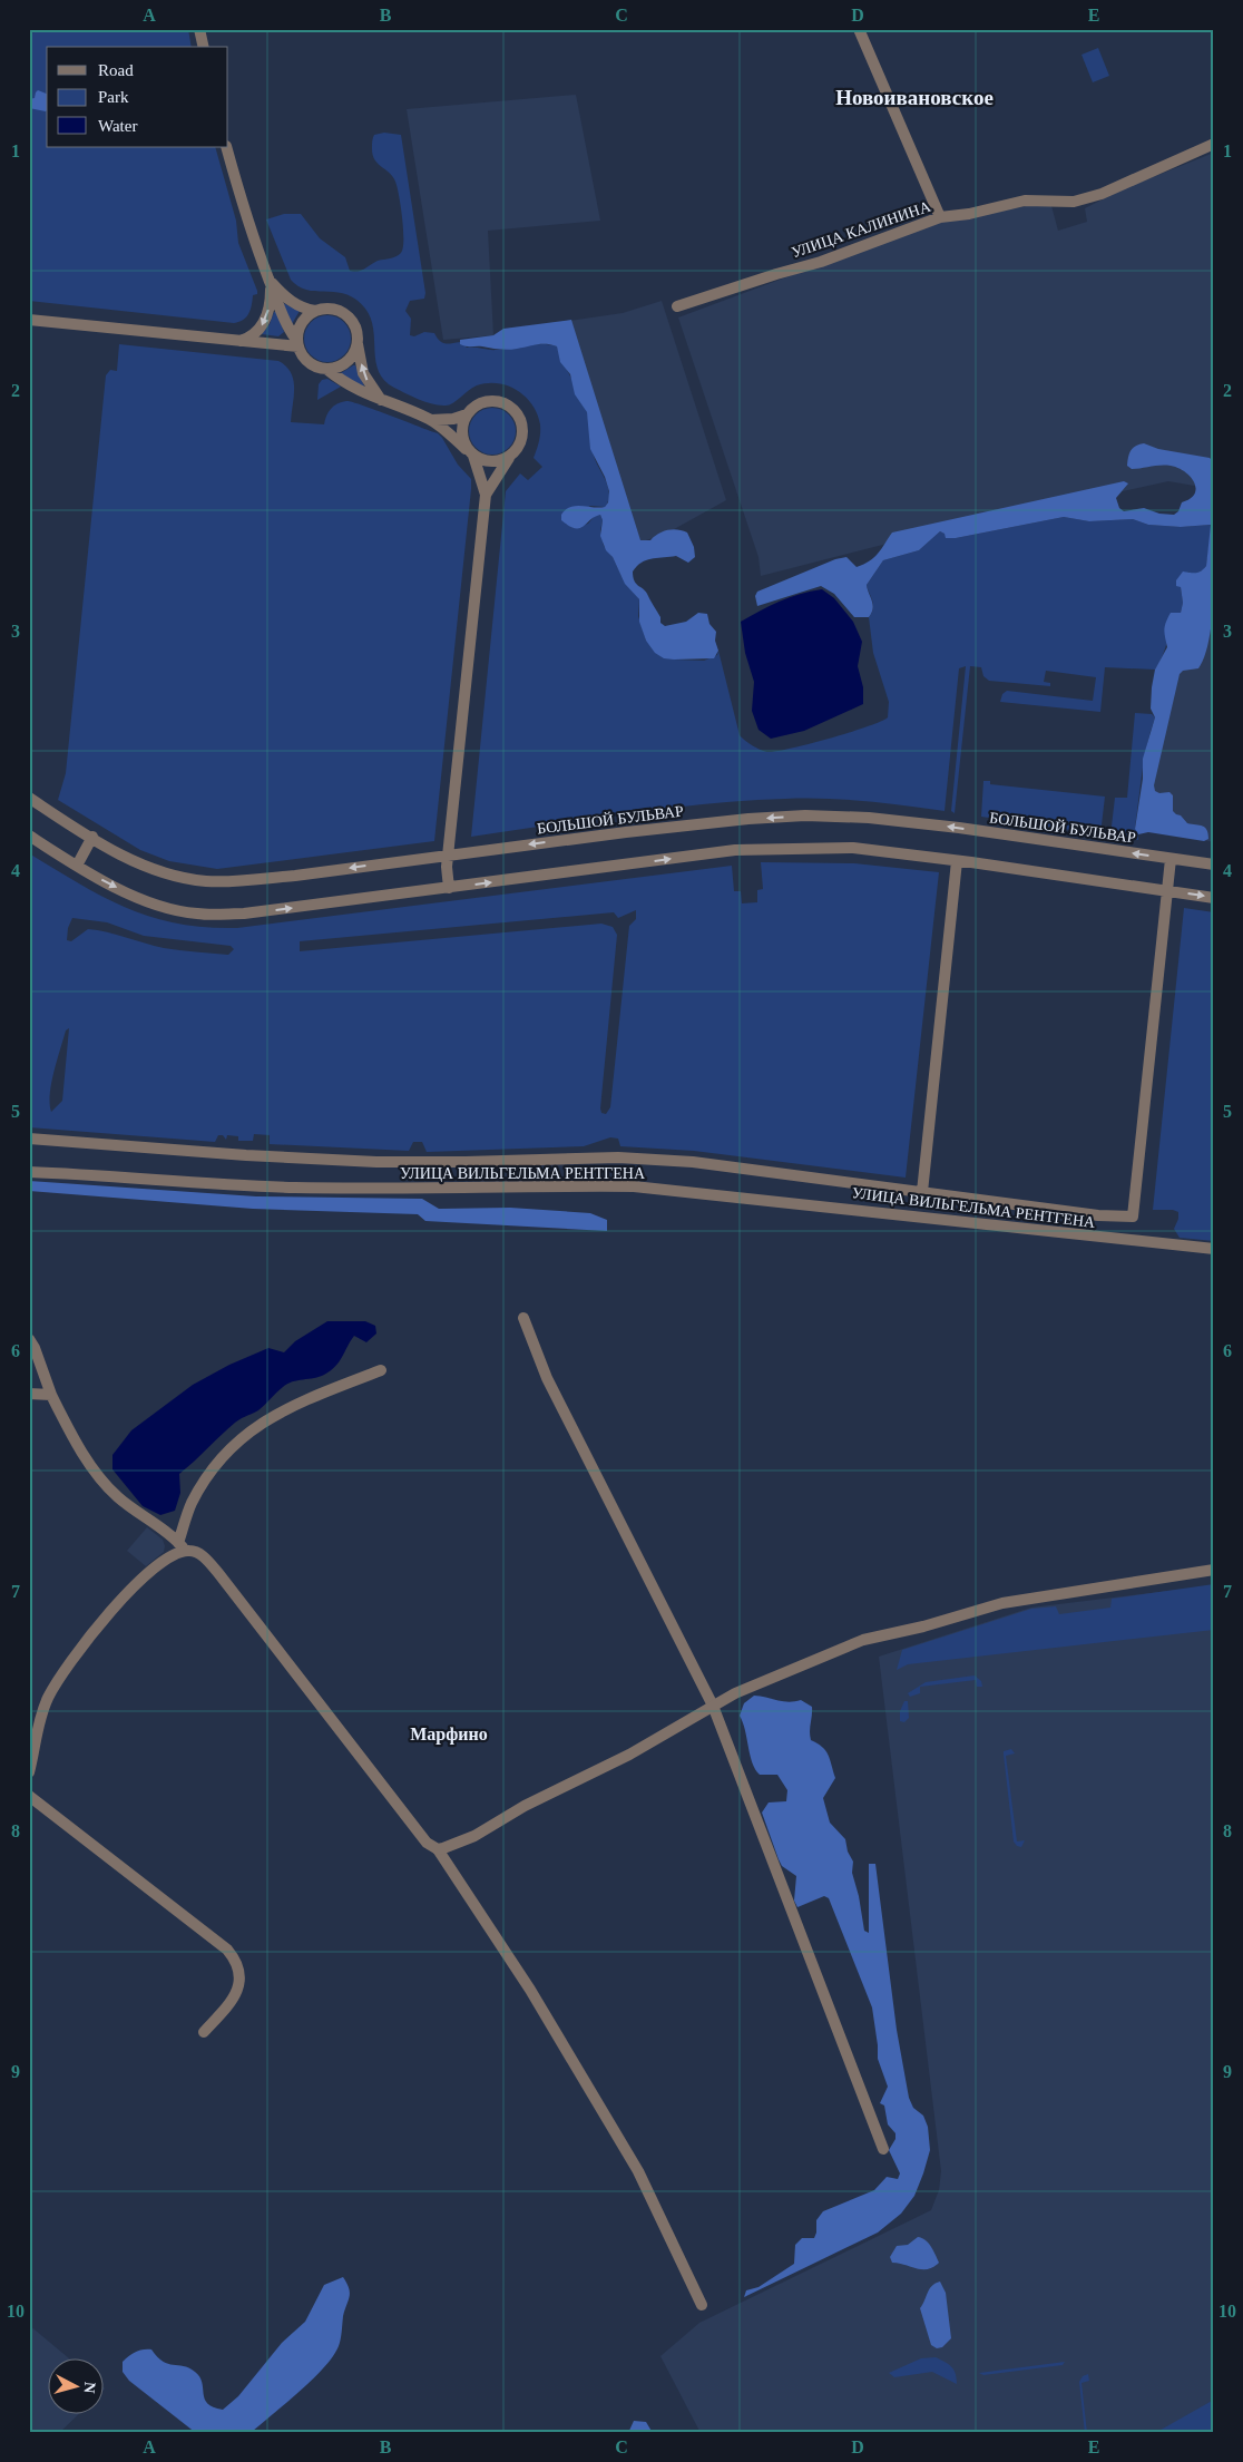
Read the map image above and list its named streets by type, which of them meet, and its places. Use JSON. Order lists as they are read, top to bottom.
{
  "streets": {
    "street": ["УЛИЦА КАЛИНИНА", "БОЛЬШОЙ БУЛЬВАР", "УЛИЦА ВИЛЬГЕЛЬМА РЕНТГЕНА"]
  },
  "districts": ["Новоивановское", "Марфино"],
  "legend": ["Road", "Park", "Water"],
  "north": "right",
  "grid": {
    "columns": [
      "A",
      "B",
      "C",
      "D",
      "E"
    ],
    "rows": [
      "1",
      "2",
      "3",
      "4",
      "5",
      "6",
      "7",
      "8",
      "9",
      "10"
    ]
  }
}
